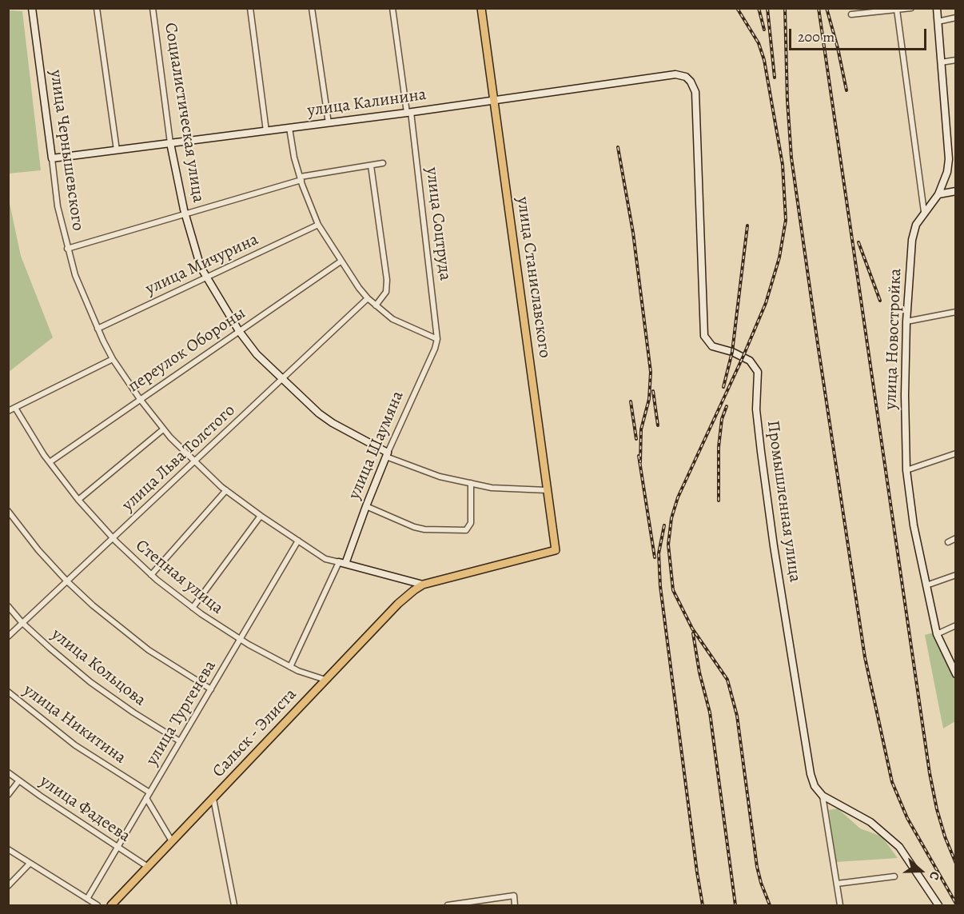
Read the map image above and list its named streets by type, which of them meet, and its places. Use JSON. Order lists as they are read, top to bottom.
{
  "streets": {
    "main road": [
      "улица Калинина",
      "Социалистическая улица",
      "улица Чернышевского",
      "улица Станиславского",
      "улица Новостройка",
      "улица Шаумяна",
      "Промышленная улица",
      "Сальск - Элиста"
    ],
    "street": [
      "улица Соцтруда",
      "улица Мичурина",
      "переулок Обороны",
      "улица Льва Толстого",
      "Степная улица",
      "улица Кольцова",
      "улица Тургенева",
      "улица Никитина",
      "улица Фадеева"
    ]
  },
  "crossings": [
    ["улица Калинина", "Социалистическая улица"],
    ["улица Калинина", "улица Чернышевского"],
    ["улица Калинина", "улица Соцтруда"],
    ["улица Калинина", "улица Станиславского"],
    ["улица Калинина", "Промышленная улица"],
    ["Социалистическая улица", "улица Мичурина"],
    ["Социалистическая улица", "улица Станиславского"],
    ["Социалистическая улица", "переулок Обороны"],
    ["Социалистическая улица", "улица Шаумяна"],
    ["Социалистическая улица", "улица Льва Толстого"],
    ["улица Чернышевского", "улица Мичурина"],
    ["улица Чернышевского", "улица Станиславского"],
    ["улица Чернышевского", "переулок Обороны"],
    ["улица Чернышевского", "улица Шаумяна"],
    ["улица Чернышевского", "улица Льва Толстого"],
    ["улица Чернышевского", "улица Тургенева"],
    ["улица Чернышевского", "Сальск - Элиста"],
    ["улица Соцтруда", "улица Шаумяна"],
    ["переулок Обороны", "Степная улица"],
    ["улица Шаумяна", "Степная улица"],
    ["улица Льва Толстого", "Степная улица"],
    ["улица Льва Толстого", "улица Кольцова"],
    ["Степная улица", "улица Тургенева"],
    ["Степная улица", "Сальск - Элиста"],
    ["улица Кольцова", "улица Тургенева"],
    ["улица Тургенева", "улица Никитина"],
    ["улица Тургенева", "улица Фадеева"],
    ["Сальск - Элиста", "улица Фадеева"]
  ],
  "scale_bar": "200 m",
  "north": "right"
}
